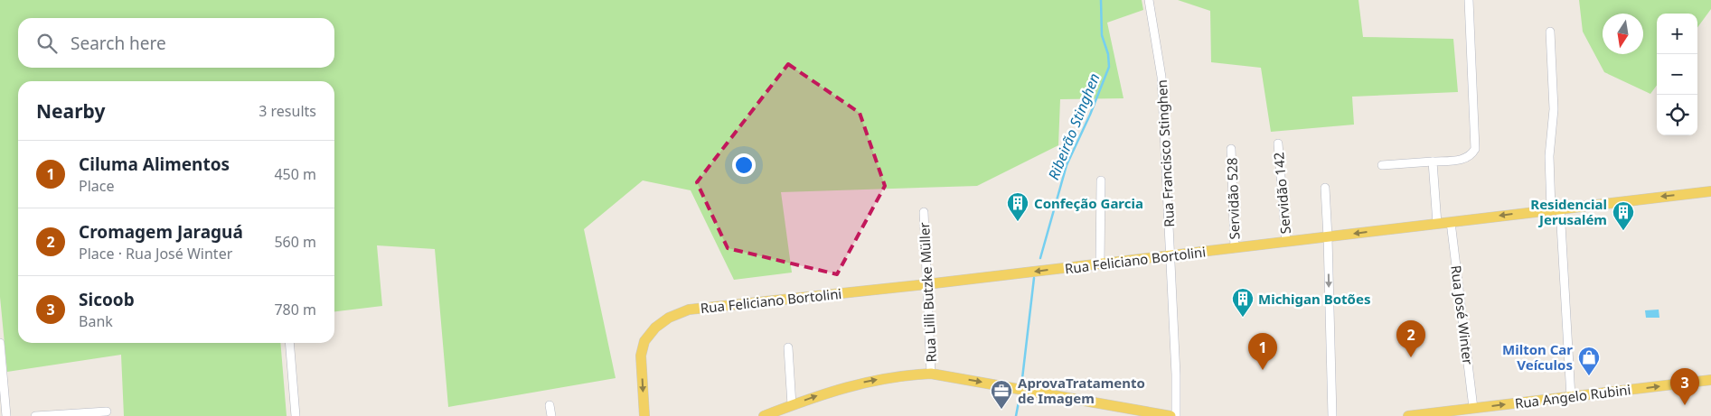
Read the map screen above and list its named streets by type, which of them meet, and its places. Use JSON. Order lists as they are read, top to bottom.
{
  "streets": {
    "main road": ["Rua Feliciano Bortolini", "Rua Angelo Rubini"],
    "street": [
      "Rua Francisco Stinghen",
      "Servidão 142",
      "Servidão 528",
      "Rua Lilli Butzke Müller",
      "Rua José Winter"
    ]
  },
  "crossings": [
    ["Rua Francisco Stinghen", "Rua Feliciano Bortolini"],
    ["Servidão 142", "Rua Feliciano Bortolini"],
    ["Servidão 528", "Rua Feliciano Bortolini"],
    ["Rua Feliciano Bortolini", "Rua Lilli Butzke Müller"],
    ["Rua Feliciano Bortolini", "Rua José Winter"],
    ["Rua José Winter", "Rua Angelo Rubini"]
  ],
  "one_way": ["Rua Feliciano Bortolini", "Rua Angelo Rubini"],
  "water": ["Ribeirão Stinghen"],
  "places": {
    "building": ["Confeção Garcia", "Residencial Jerusalém", "Michigan Botões"],
    "shop": ["Milton Car Veículos"],
    "office": ["AprovaTratamento de Imagem"]
  },
  "north": "bottom",
  "page": {
    "map_buttons": ["+", "−"],
    "search": "Search here",
    "heading": ["Nearby", "3 results"],
    "list": [
      {
        "mark": "1",
        "name": "Ciluma Alimentos",
        "note": "Place",
        "value": "450 m"
      },
      {
        "mark": "2",
        "name": "Cromagem Jaraguá",
        "note": "Place · Rua José Winter",
        "value": "560 m"
      },
      {
        "mark": "3",
        "name": "Sicoob",
        "note": "Bank",
        "value": "780 m"
      }
    ],
    "pins": ["2", "1", "3"]
  }
}
